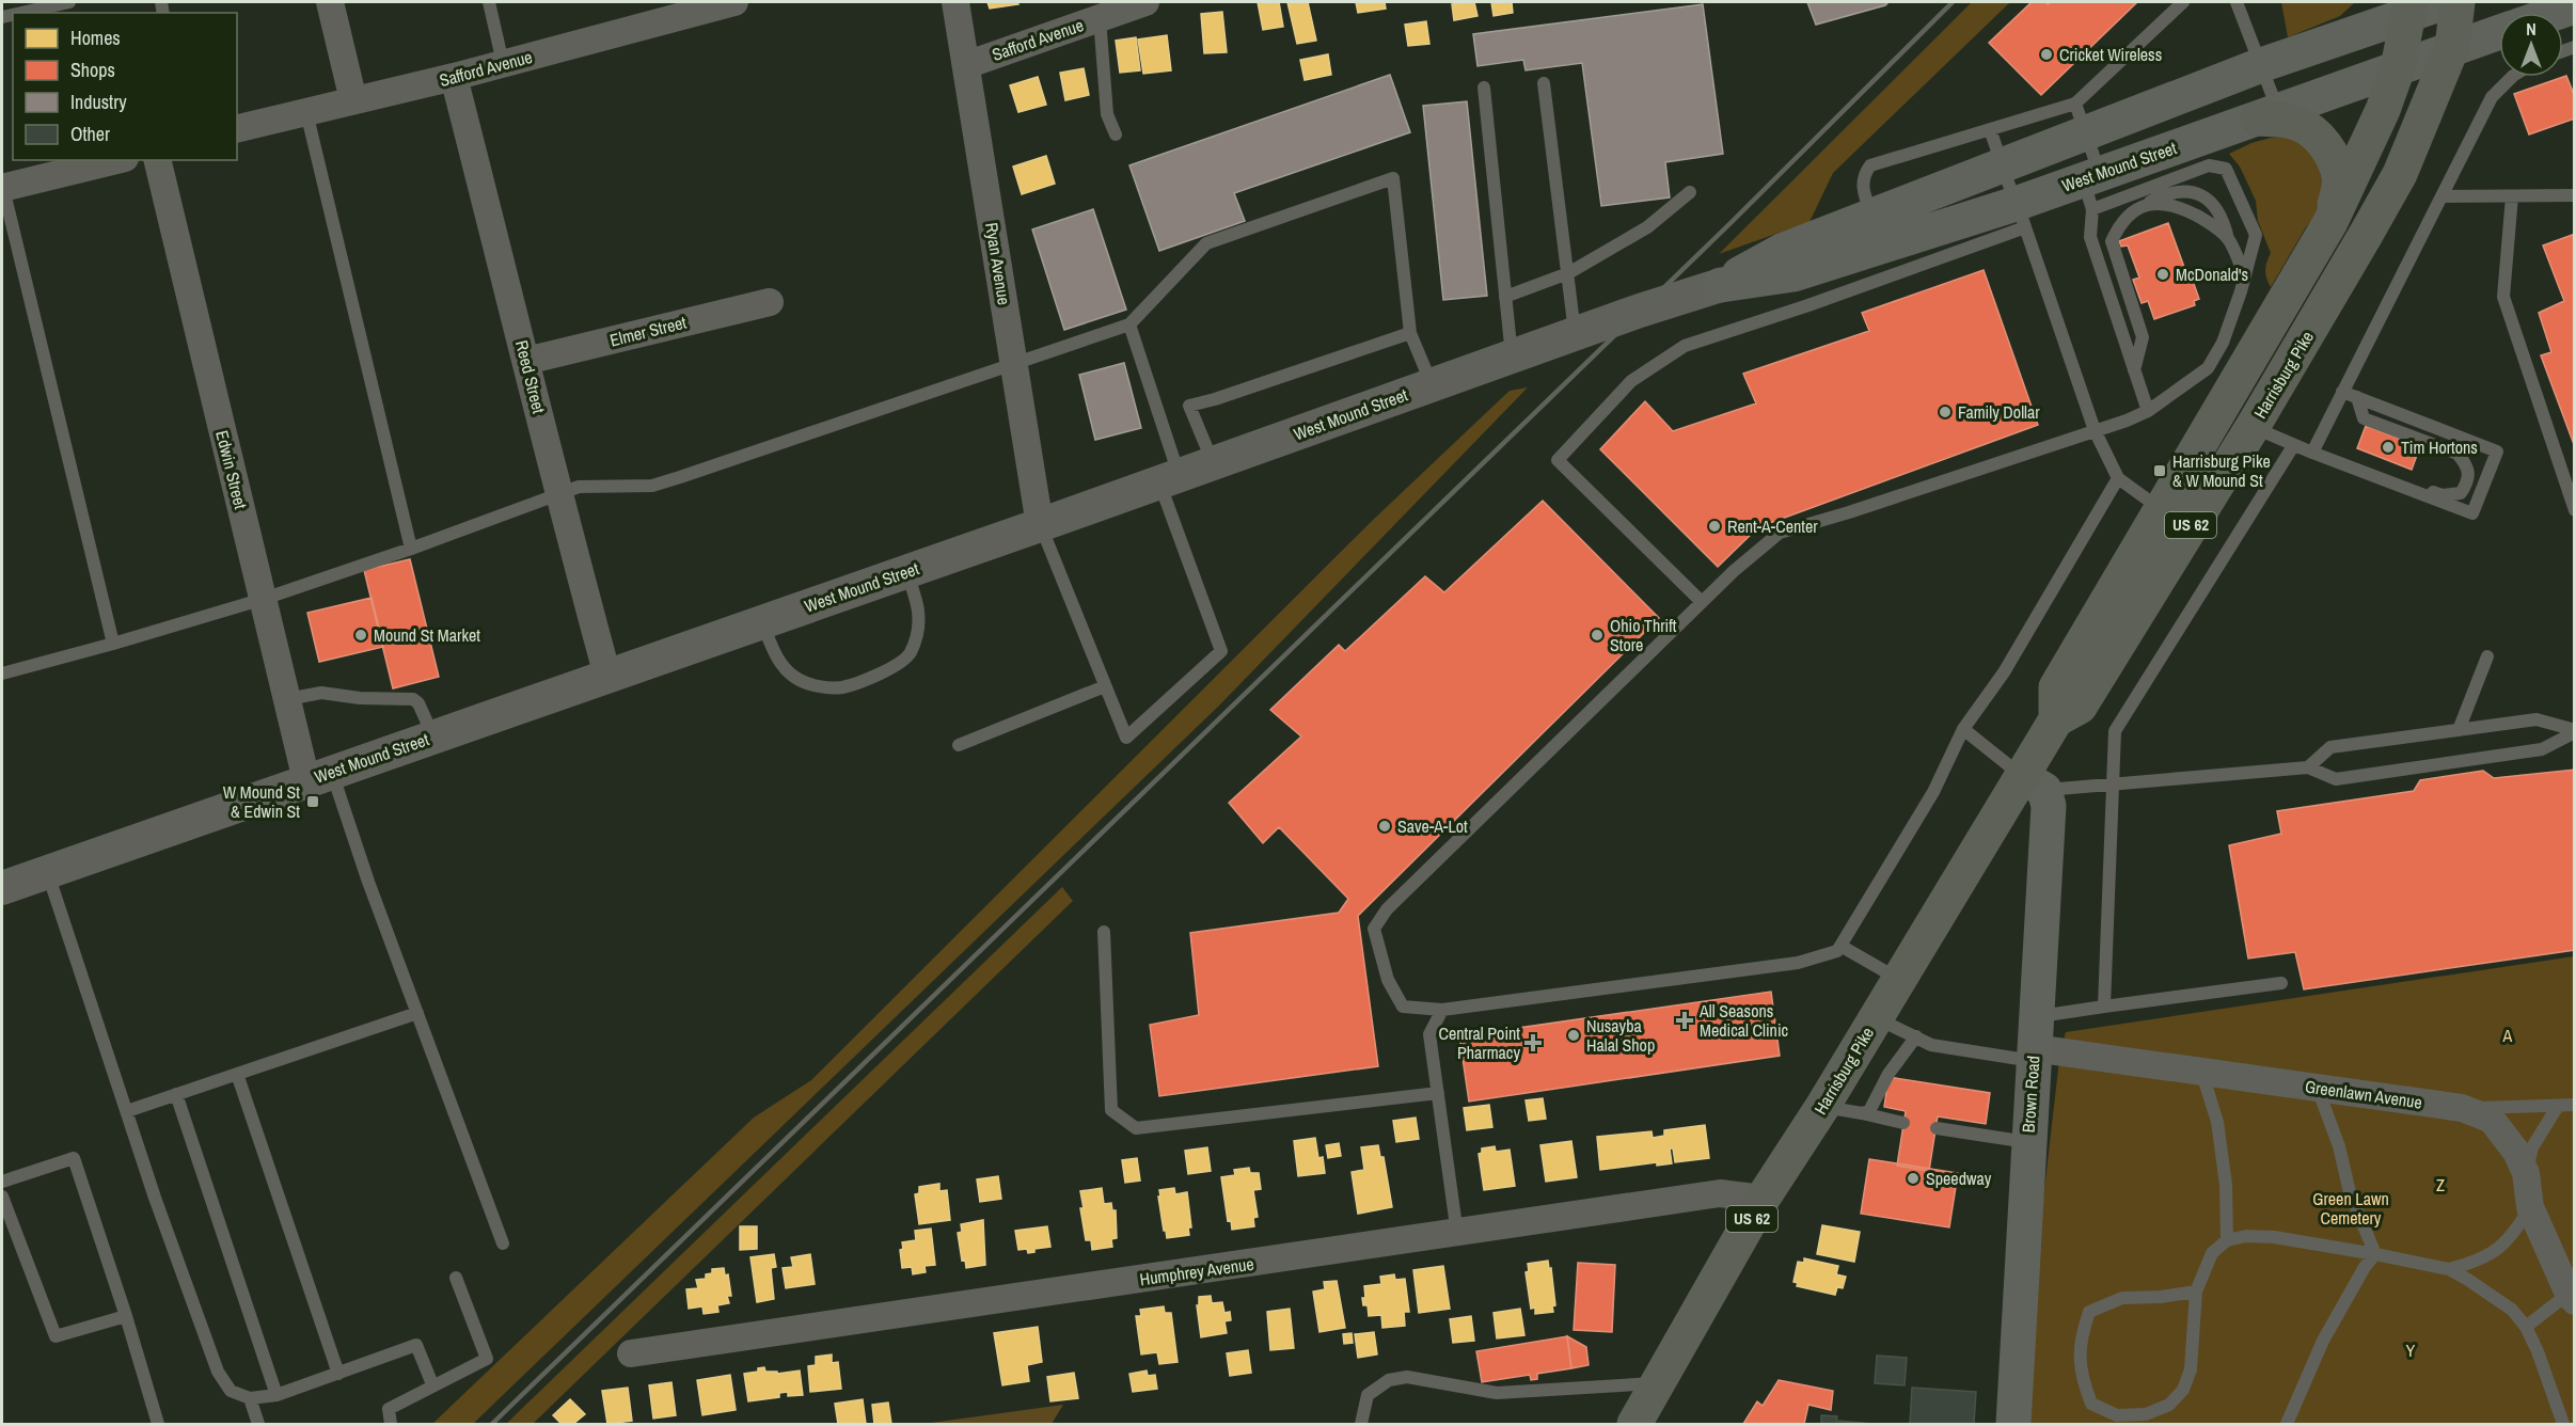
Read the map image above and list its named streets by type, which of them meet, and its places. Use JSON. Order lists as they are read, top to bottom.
{
  "streets": {
    "main road": [
      "West Mound Street",
      "Harrisburg Pike",
      "US 62",
      "Brown Road"
    ],
    "street": [
      "Safford Avenue",
      "Ryan Avenue",
      "Elmer Street",
      "Reed Street",
      "Edwin Street",
      "Greenlawn Avenue",
      "Humphrey Avenue"
    ]
  },
  "crossings": [
    ["Safford Avenue", "Ryan Avenue"],
    ["Safford Avenue", "Reed Street"],
    ["West Mound Street", "Ryan Avenue"],
    ["West Mound Street", "Harrisburg Pike"],
    ["West Mound Street", "Reed Street"],
    ["West Mound Street", "Edwin Street"],
    ["Elmer Street", "Reed Street"],
    ["Harrisburg Pike", "Brown Road"],
    ["Harrisburg Pike", "Humphrey Avenue"],
    ["Brown Road", "Greenlawn Avenue"]
  ],
  "parks": [
    "A",
    "Z",
    "Green Lawn Cemetery",
    "Y"
  ],
  "places": {
    "other": [
      "Cricket Wireless",
      "McDonald's",
      "Family Dollar",
      "Tim Hortons",
      "Rent-A-Center",
      "Mound St Market",
      "Ohio Thrift Store",
      "Save-A-Lot",
      "Nusayba Halal Shop",
      "Speedway"
    ],
    "transit": ["Harrisburg Pike & W Mound St", "W Mound St & Edwin St"],
    "health": ["All Seasons Medical Clinic", "Central Point Pharmacy"]
  },
  "legend": [
    "Homes",
    "Shops",
    "Industry",
    "Other"
  ],
  "north": "top"
}
